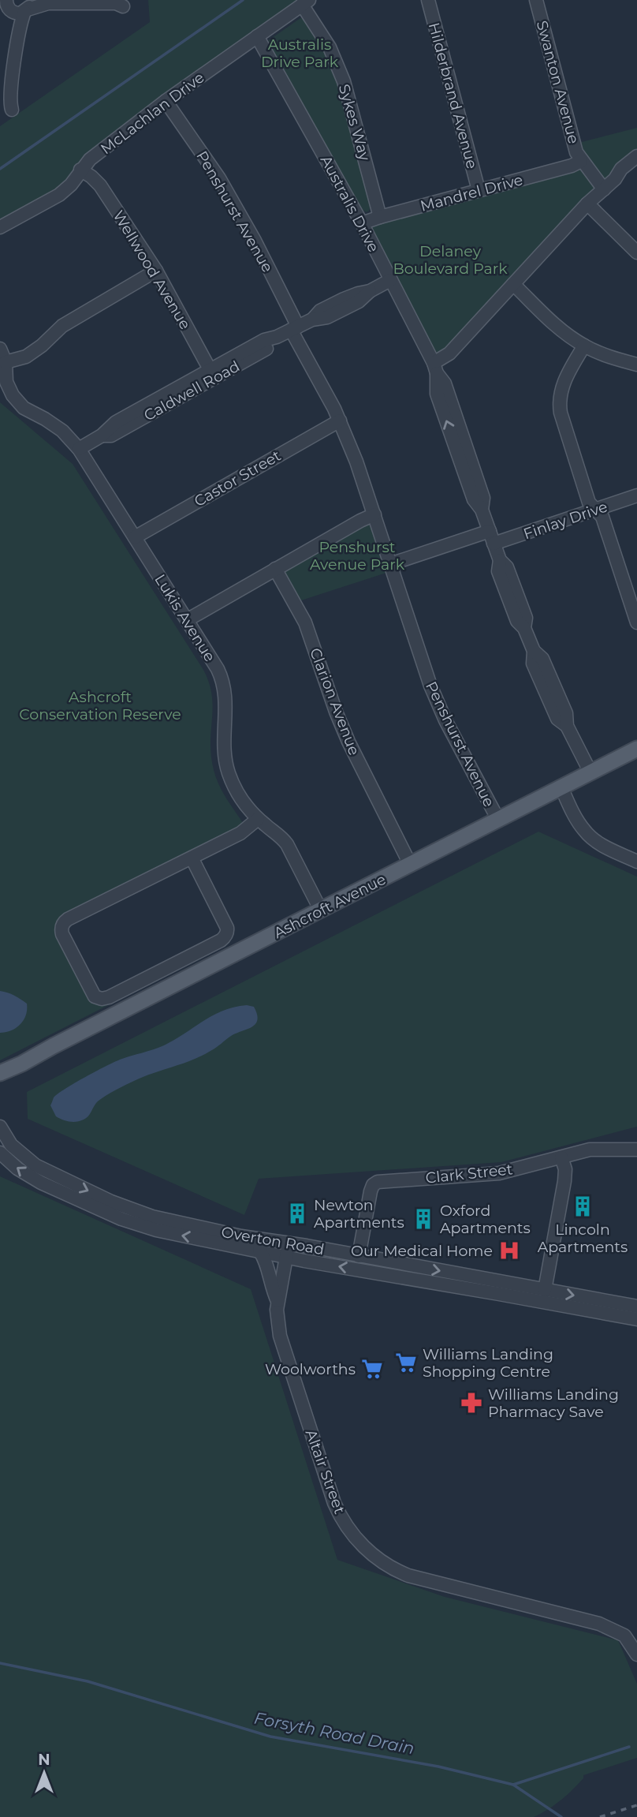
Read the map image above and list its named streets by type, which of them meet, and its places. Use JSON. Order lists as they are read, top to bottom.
{
  "streets": {
    "main road": ["Ashcroft Avenue"],
    "street": [
      "Swanton Avenue",
      "Hilderbrand Avenue",
      "McLachlan Drive",
      "Sykes Way",
      "Mandrel Drive",
      "Australis Drive",
      "Penshurst Avenue",
      "Wellwood Avenue",
      "Caldwell Road",
      "Castor Street",
      "Finlay Drive",
      "Lukis Avenue",
      "Clarion Avenue",
      "Clark Street",
      "Overton Road",
      "Altair Street"
    ]
  },
  "crossings": [
    ["Swanton Avenue", "Mandrel Drive"],
    ["Hilderbrand Avenue", "Mandrel Drive"],
    ["McLachlan Drive", "Sykes Way"],
    ["McLachlan Drive", "Australis Drive"],
    ["McLachlan Drive", "Penshurst Avenue"],
    ["McLachlan Drive", "Wellwood Avenue"],
    ["Sykes Way", "Mandrel Drive"],
    ["Mandrel Drive", "Australis Drive"],
    ["Australis Drive", "Caldwell Road"],
    ["Australis Drive", "Finlay Drive"],
    ["Australis Drive", "Ashcroft Avenue"],
    ["Penshurst Avenue", "Caldwell Road"],
    ["Penshurst Avenue", "Castor Street"],
    ["Penshurst Avenue", "Ashcroft Avenue"],
    ["Wellwood Avenue", "Caldwell Road"],
    ["Caldwell Road", "Lukis Avenue"],
    ["Castor Street", "Lukis Avenue"],
    ["Lukis Avenue", "Ashcroft Avenue"],
    ["Clarion Avenue", "Ashcroft Avenue"],
    ["Clark Street", "Overton Road"],
    ["Overton Road", "Altair Street"]
  ],
  "water": ["Forsyth Road Drain"],
  "parks": [
    "Australis Drive Park",
    "Delaney Boulevard Park",
    "Penshurst Avenue Park",
    "Ashcroft Conservation Reserve"
  ],
  "places": {
    "building": ["Lincoln Apartments", "Newton Apartments", "Oxford Apartments"],
    "hospital": ["Our Medical Home"],
    "supermarket": ["Williams Landing Shopping Centre", "Woolworths"],
    "pharmacy": ["Williams Landing Pharmacy Save"]
  },
  "north": "top"
}
